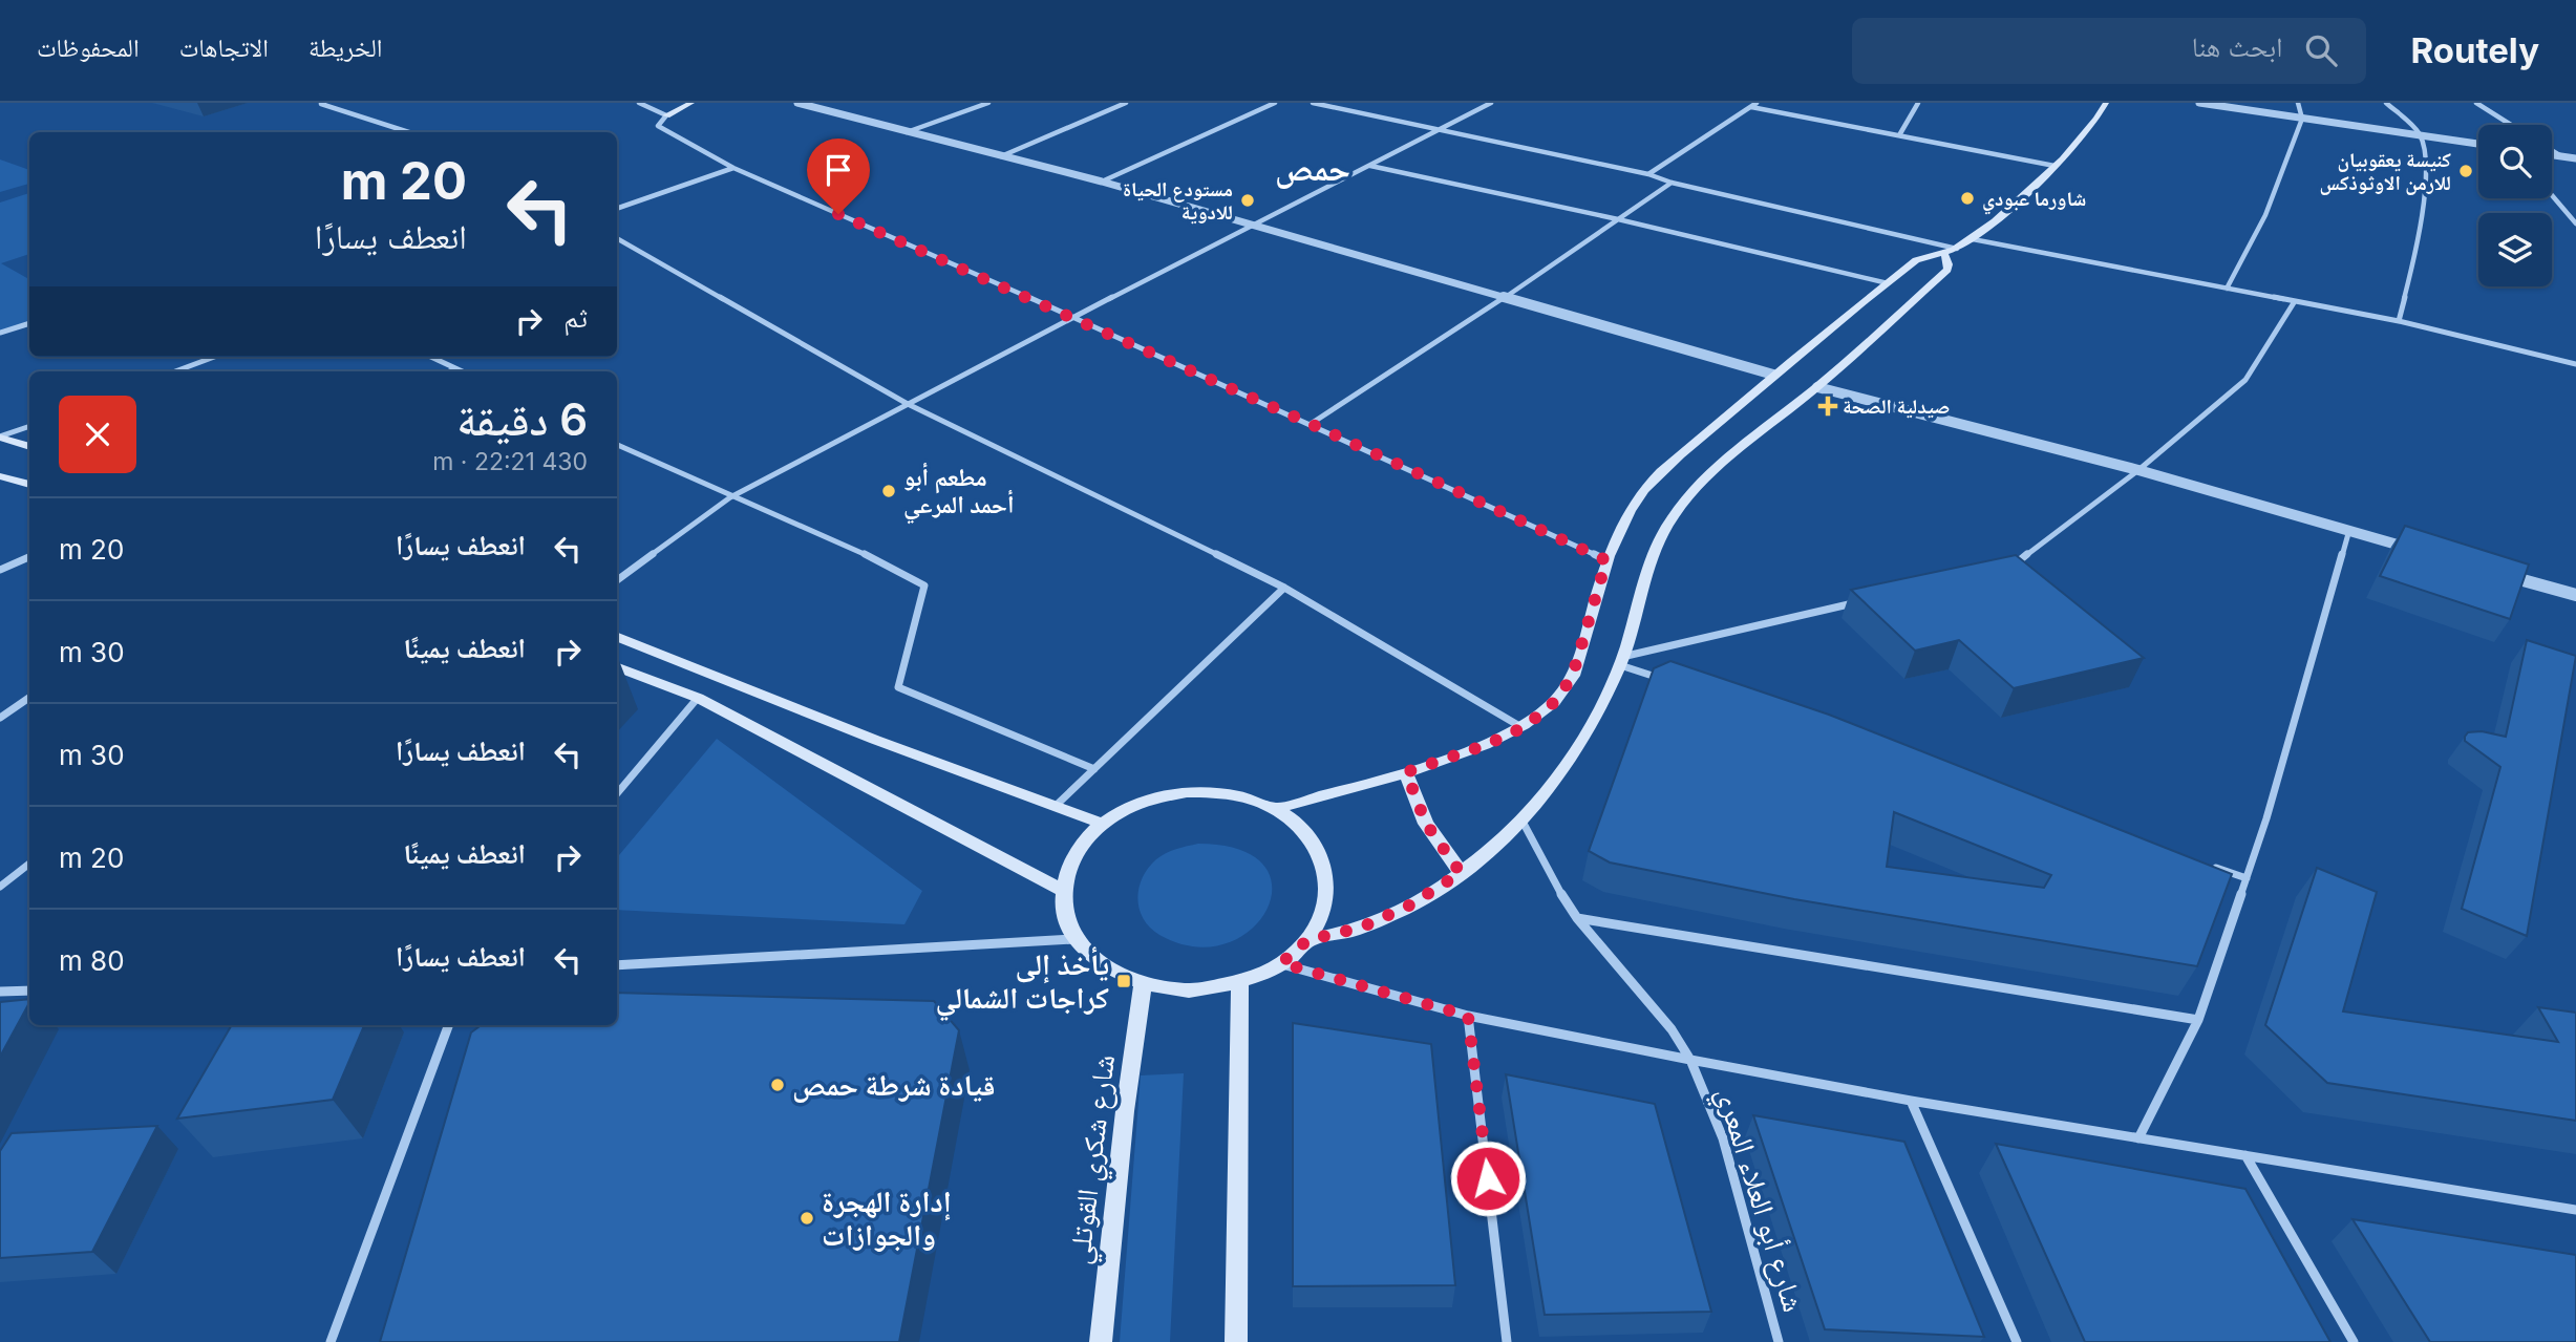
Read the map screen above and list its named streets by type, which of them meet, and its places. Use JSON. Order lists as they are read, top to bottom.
{
  "streets": {
    "main road": ["شارع شكري القوتلي"],
    "street": ["شارع أبو العلاء المعري"]
  },
  "districts": ["حمص"],
  "places": {
    "other": [
      "كنيسة يعقوبيان للارمن الاوثوذكس",
      "شاورما عبودي",
      "مستودع الحياة للادوية",
      "مطعم أبو أحمد المرعي",
      "قيادة شرطة حمص",
      "إدارة الهجرة والجوازات"
    ],
    "health": ["صيدلية الصحة"],
    "transit": ["يأخذ إلى كراجات الشمالي"]
  },
  "page": {
    "header": "Routely",
    "search": "ابحث هنا",
    "nav": ["الخريطة", "الاتجاهات", "المحفوظات"],
    "turn": ["20 m", "انعطف يسارًا"],
    "then": "ثم",
    "heading": ["6 دقيقة", "430 m · 22:21"],
    "list": [
      {
        "name": "انعطف يسارًا",
        "value": "20 m"
      },
      {
        "name": "انعطف يمينًا",
        "value": "30 m"
      },
      {
        "name": "انعطف يسارًا",
        "value": "30 m"
      },
      {
        "name": "انعطف يمينًا",
        "value": "20 m"
      },
      {
        "name": "انعطف يسارًا",
        "value": "80 m"
      }
    ]
  }
}
